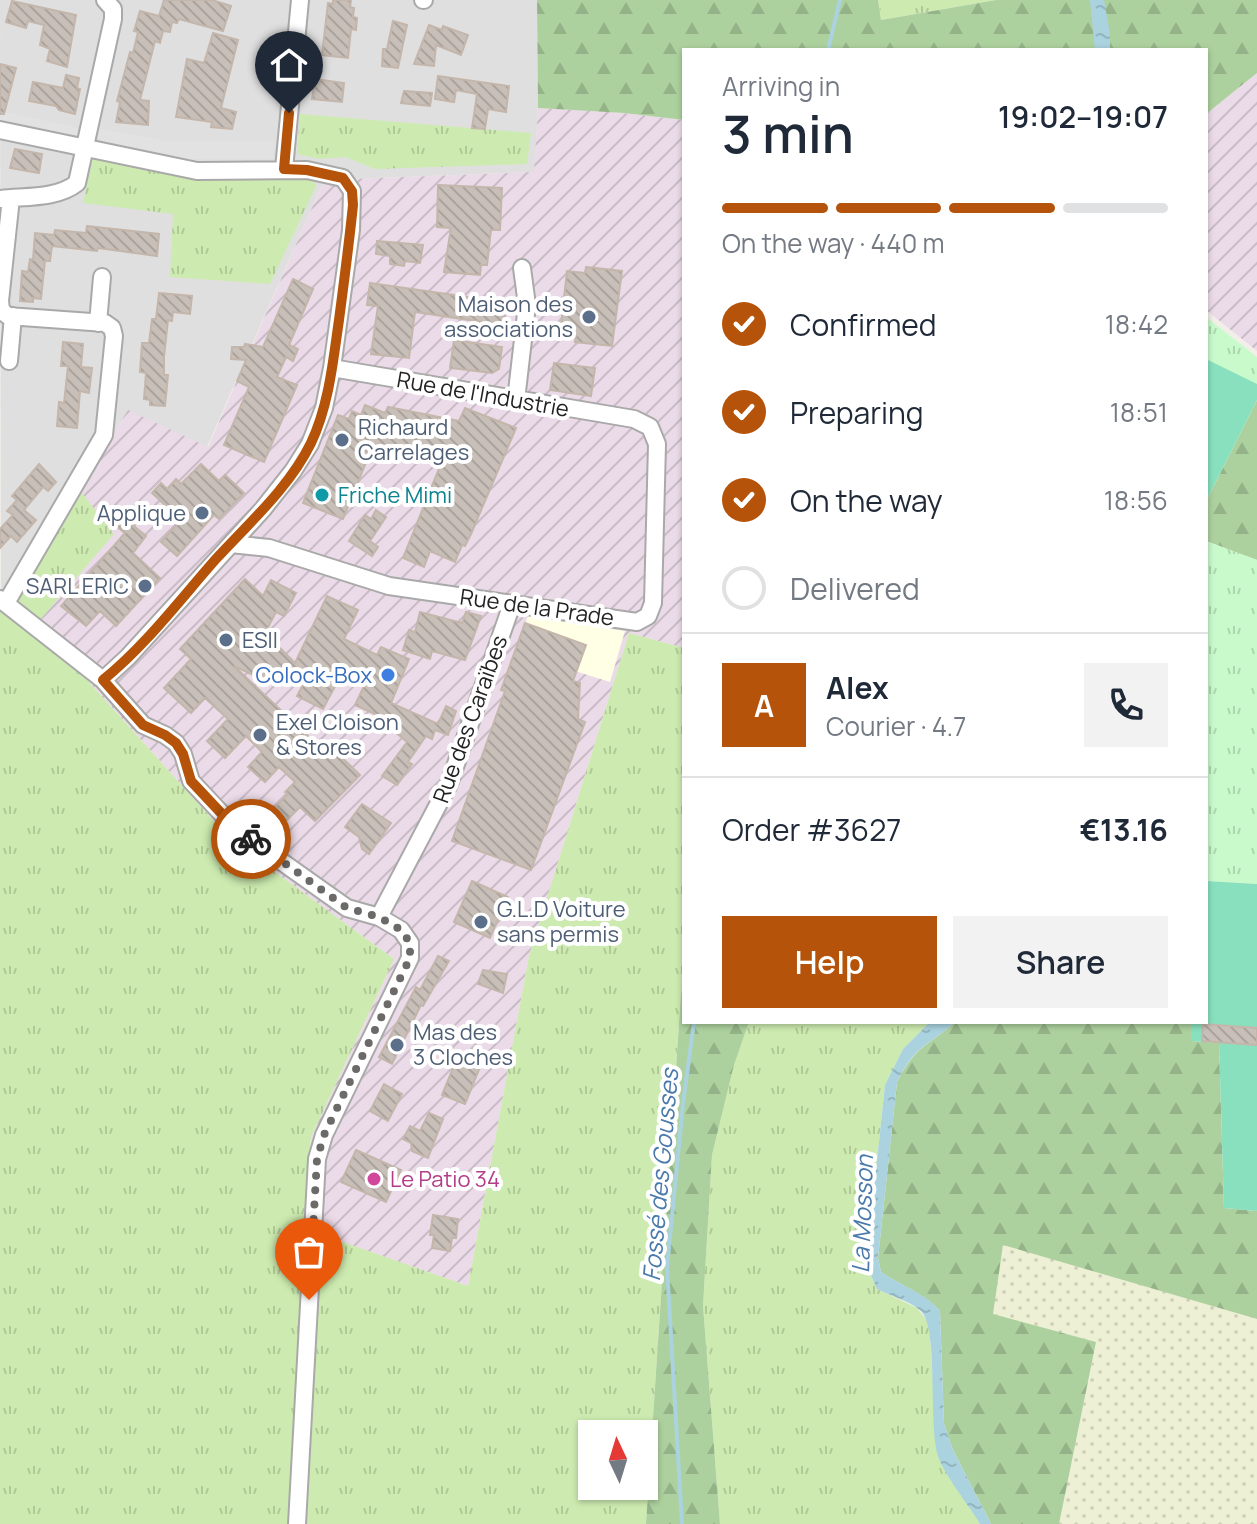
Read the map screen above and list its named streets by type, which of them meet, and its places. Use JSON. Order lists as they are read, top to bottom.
{
  "streets": {
    "street": ["Rue de l'Industrie", "Rue de la Prade", "Rue des Caraïbes"]
  },
  "crossings": [
    ["Rue de l'Industrie", "Rue de la Prade"],
    ["Rue de la Prade", "Rue des Caraïbes"]
  ],
  "water": ["Fossé des Gousses", "La Mosson"],
  "places": [
    "Maison des associations",
    "Richaurd Carrelages",
    "Friche Mimi",
    "Applique",
    "SARL ERIC",
    "ESII",
    "Colock-Box",
    "Exel Cloison & Stores",
    "G.L.D Voiture sans permis",
    "Mas des 3 Cloches",
    "Le Patio 34"
  ],
  "north": "top",
  "page": {
    "heading": ["3 min", "Arriving in", "19:02–19:07"],
    "panel": [
      "Alex",
      "Courier · 4.7",
      "Order #3627",
      "€13.16"
    ],
    "bar": "On the way · 440 m",
    "list": [
      ["Confirmed", "18:42"],
      ["Preparing", "18:51"],
      ["On the way", "18:56"],
      "Delivered"
    ],
    "round": "A",
    "buttons": ["Help", "Share"]
  }
}
